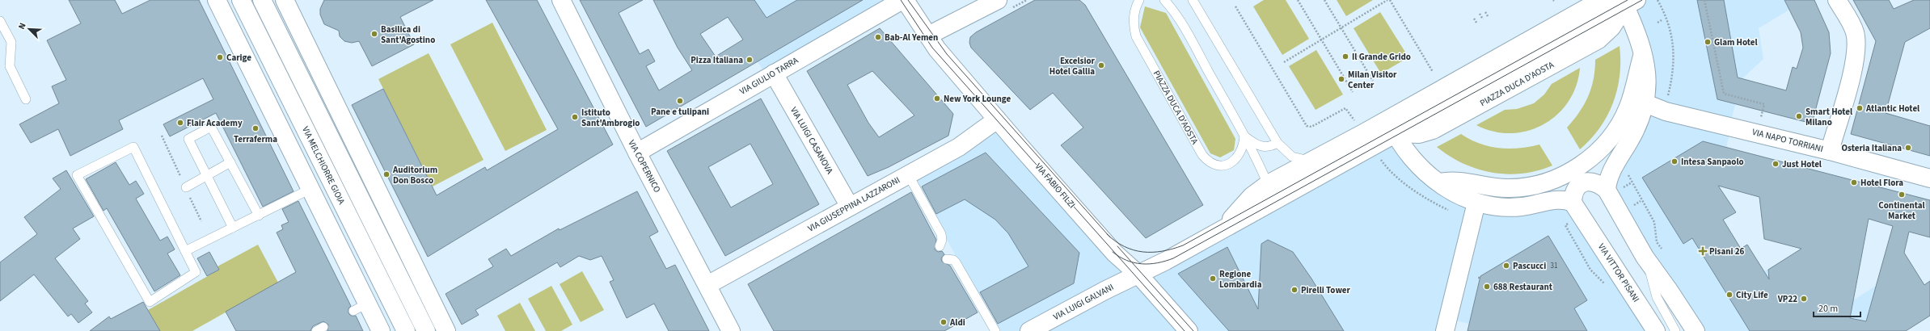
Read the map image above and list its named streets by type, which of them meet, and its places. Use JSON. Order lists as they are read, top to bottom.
{
  "streets": {
    "street": [
      "VIA GIULIO TARRA",
      "PIAZZA DUCA D'AOSTA",
      "VIA LUIGI CASANOVA",
      "VIA NAPO TORRIANI",
      "VIA MELCHIORRE GIOIA",
      "VIA COPERNICO",
      "VIA FABIO FILZI",
      "VIA GIUSEPPINA LAZZARONI",
      "VIA VITTOR PISANI",
      "VIA LUIGI GALVANI"
    ]
  },
  "crossings": [
    ["VIA GIULIO TARRA", "VIA LUIGI CASANOVA"],
    ["VIA GIULIO TARRA", "VIA COPERNICO"],
    ["PIAZZA DUCA D'AOSTA", "VIA NAPO TORRIANI"],
    ["VIA LUIGI CASANOVA", "VIA GIUSEPPINA LAZZARONI"],
    ["VIA COPERNICO", "VIA GIUSEPPINA LAZZARONI"],
    ["VIA FABIO FILZI", "VIA GIUSEPPINA LAZZARONI"],
    ["VIA FABIO FILZI", "VIA LUIGI GALVANI"]
  ],
  "places": {
    "other": [
      "Basilica di Sant'Agostino",
      "Bab-Al Yemen",
      "Glam Hotel",
      "Il Grande Grido",
      "Carige",
      "Pizza Italiana",
      "Excelsior Hotel Gallia",
      "Milan Visitor Center",
      "New York Lounge",
      "Pane e tulipani",
      "Atlantic Hotel",
      "Smart Hotel Milano",
      "Istituto Sant'Ambrogio",
      "Flair Academy",
      "Terraferma",
      "Osteria Italiana",
      "Intesa Sanpaolo",
      "Just Hotel",
      "Auditorium Don Bosco",
      "Hotel Flora",
      "Continental Market",
      "Pascucci",
      "Regione Lombardia",
      "688 Restaurant",
      "Pirelli Tower",
      "City Life",
      "VP22",
      "Aldi"
    ],
    "health": ["Pisani 26"]
  },
  "house_numbers": ["31"],
  "scale_bar": "20 m",
  "north": "top left"
}
